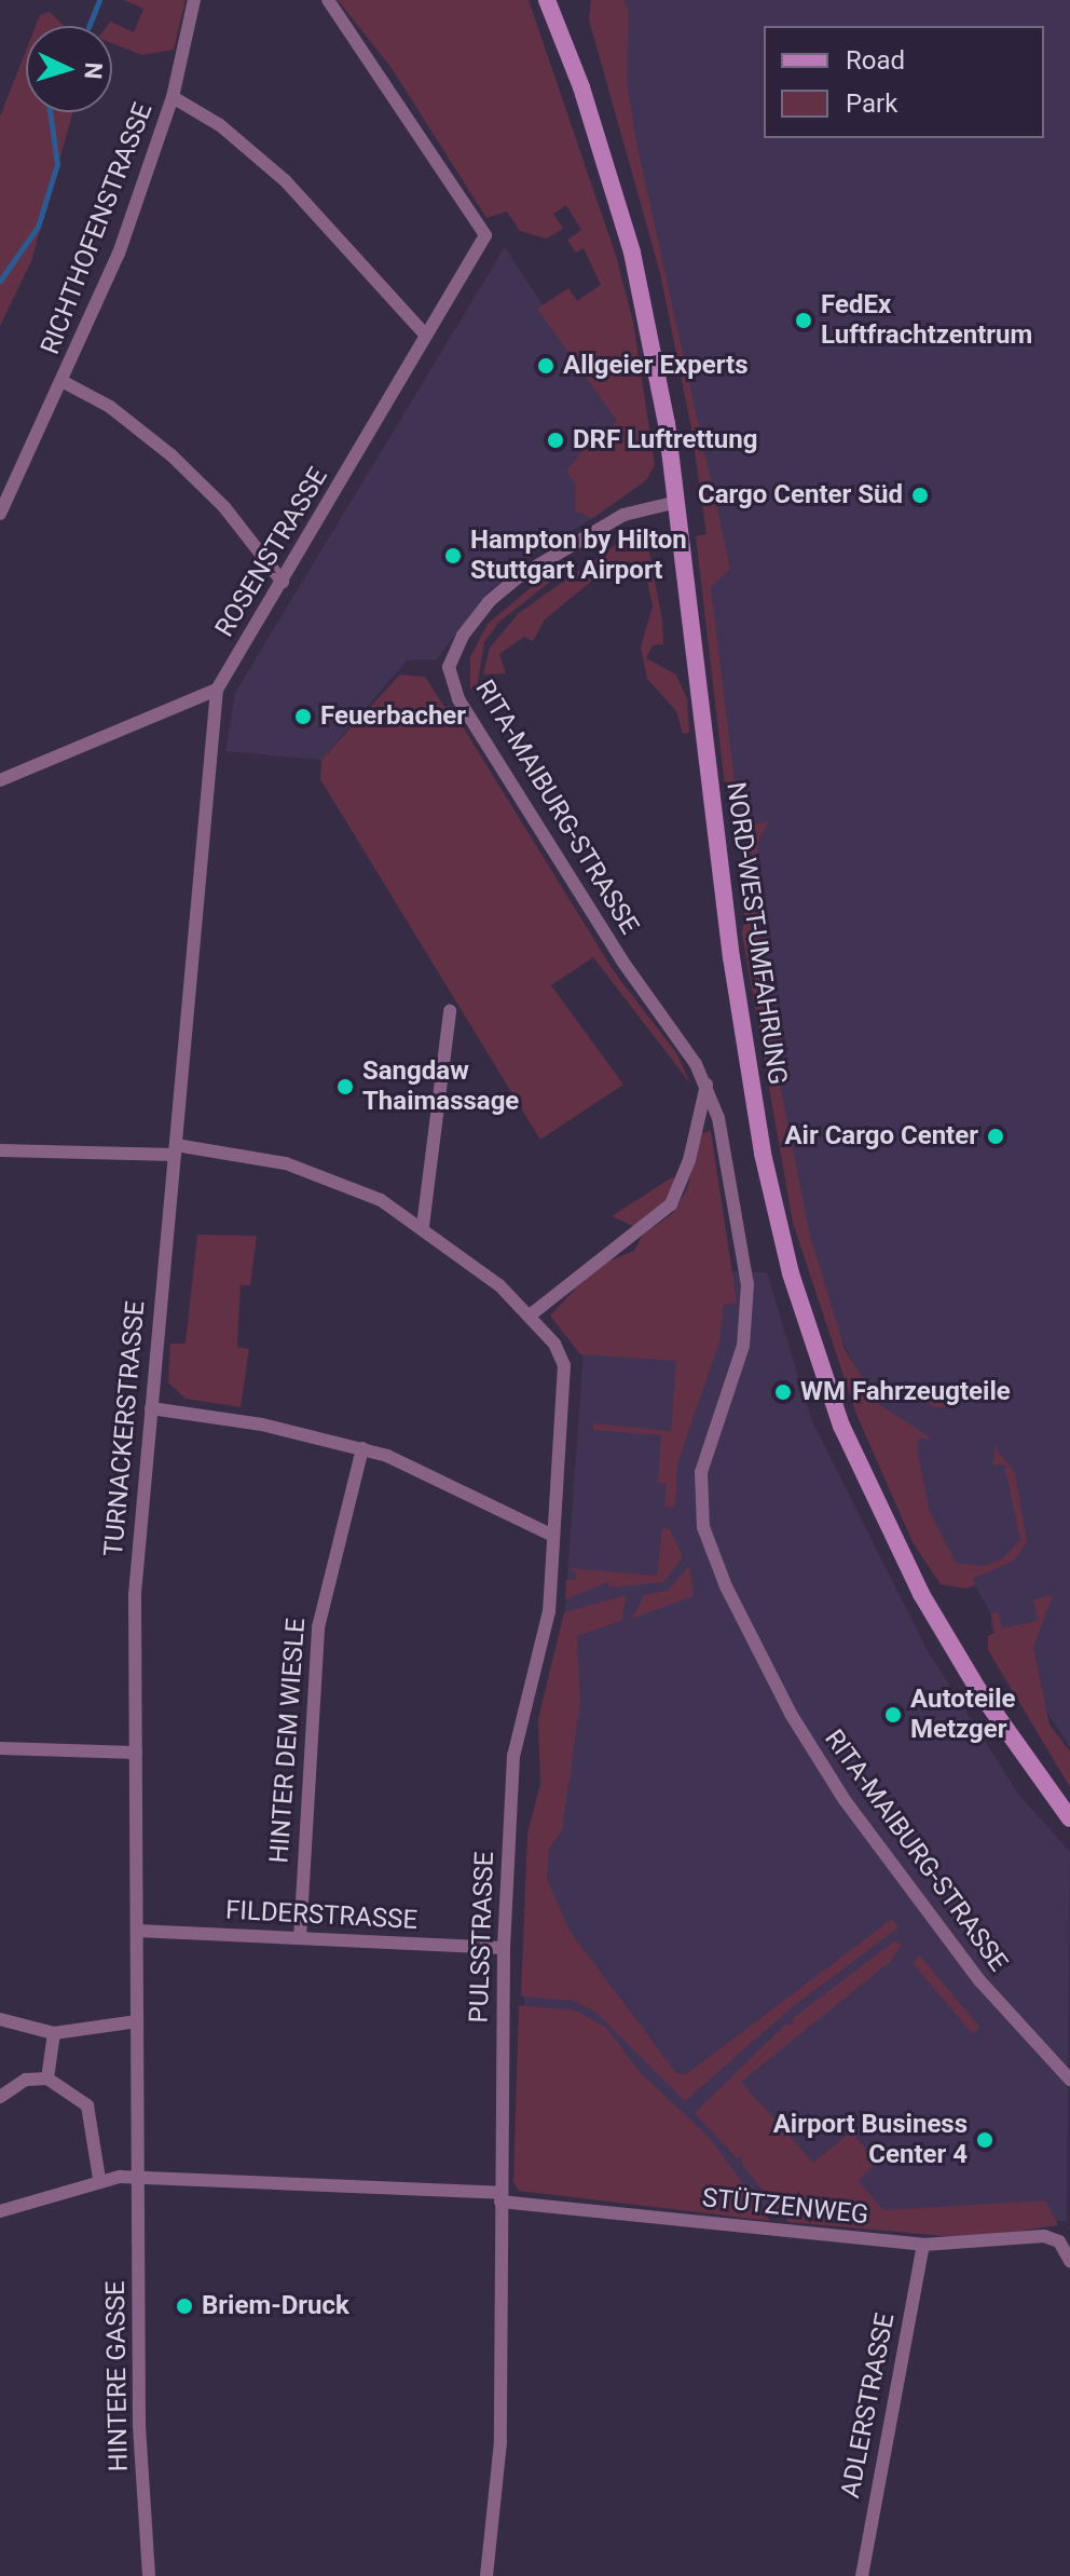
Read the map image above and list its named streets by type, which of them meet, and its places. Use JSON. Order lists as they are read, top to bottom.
{
  "streets": {
    "main road": ["NORD-WEST-UMFAHRUNG"],
    "street": [
      "RICHTHOFENSTRASSE",
      "ROSENSTRASSE",
      "RITA-MAIBURG-STRASSE",
      "TURNACKERSTRASSE",
      "HINTER DEM WIESLE",
      "FILDERSTRASSE",
      "PULSSTRASSE",
      "STÜTZENWEG",
      "HINTERE GASSE",
      "ADLERSTRASSE"
    ]
  },
  "crossings": [
    ["ROSENSTRASSE", "TURNACKERSTRASSE"],
    ["RITA-MAIBURG-STRASSE", "NORD-WEST-UMFAHRUNG"],
    ["TURNACKERSTRASSE", "FILDERSTRASSE"],
    ["TURNACKERSTRASSE", "PULSSTRASSE"],
    ["TURNACKERSTRASSE", "STÜTZENWEG"],
    ["TURNACKERSTRASSE", "HINTERE GASSE"],
    ["HINTER DEM WIESLE", "FILDERSTRASSE"],
    ["FILDERSTRASSE", "PULSSTRASSE"],
    ["PULSSTRASSE", "STÜTZENWEG"],
    ["STÜTZENWEG", "HINTERE GASSE"],
    ["STÜTZENWEG", "ADLERSTRASSE"]
  ],
  "places": [
    "FedEx Luftfrachtzentrum",
    "Allgeier Experts",
    "DRF Luftrettung",
    "Cargo Center Süd",
    "Hampton by Hilton Stuttgart Airport",
    "Feuerbacher",
    "Sangdaw Thaimassage",
    "Air Cargo Center",
    "WM Fahrzeugteile",
    "Autoteile Metzger",
    "Airport Business Center 4",
    "Briem-Druck"
  ],
  "legend": ["Road", "Park"],
  "north": "right"
}
